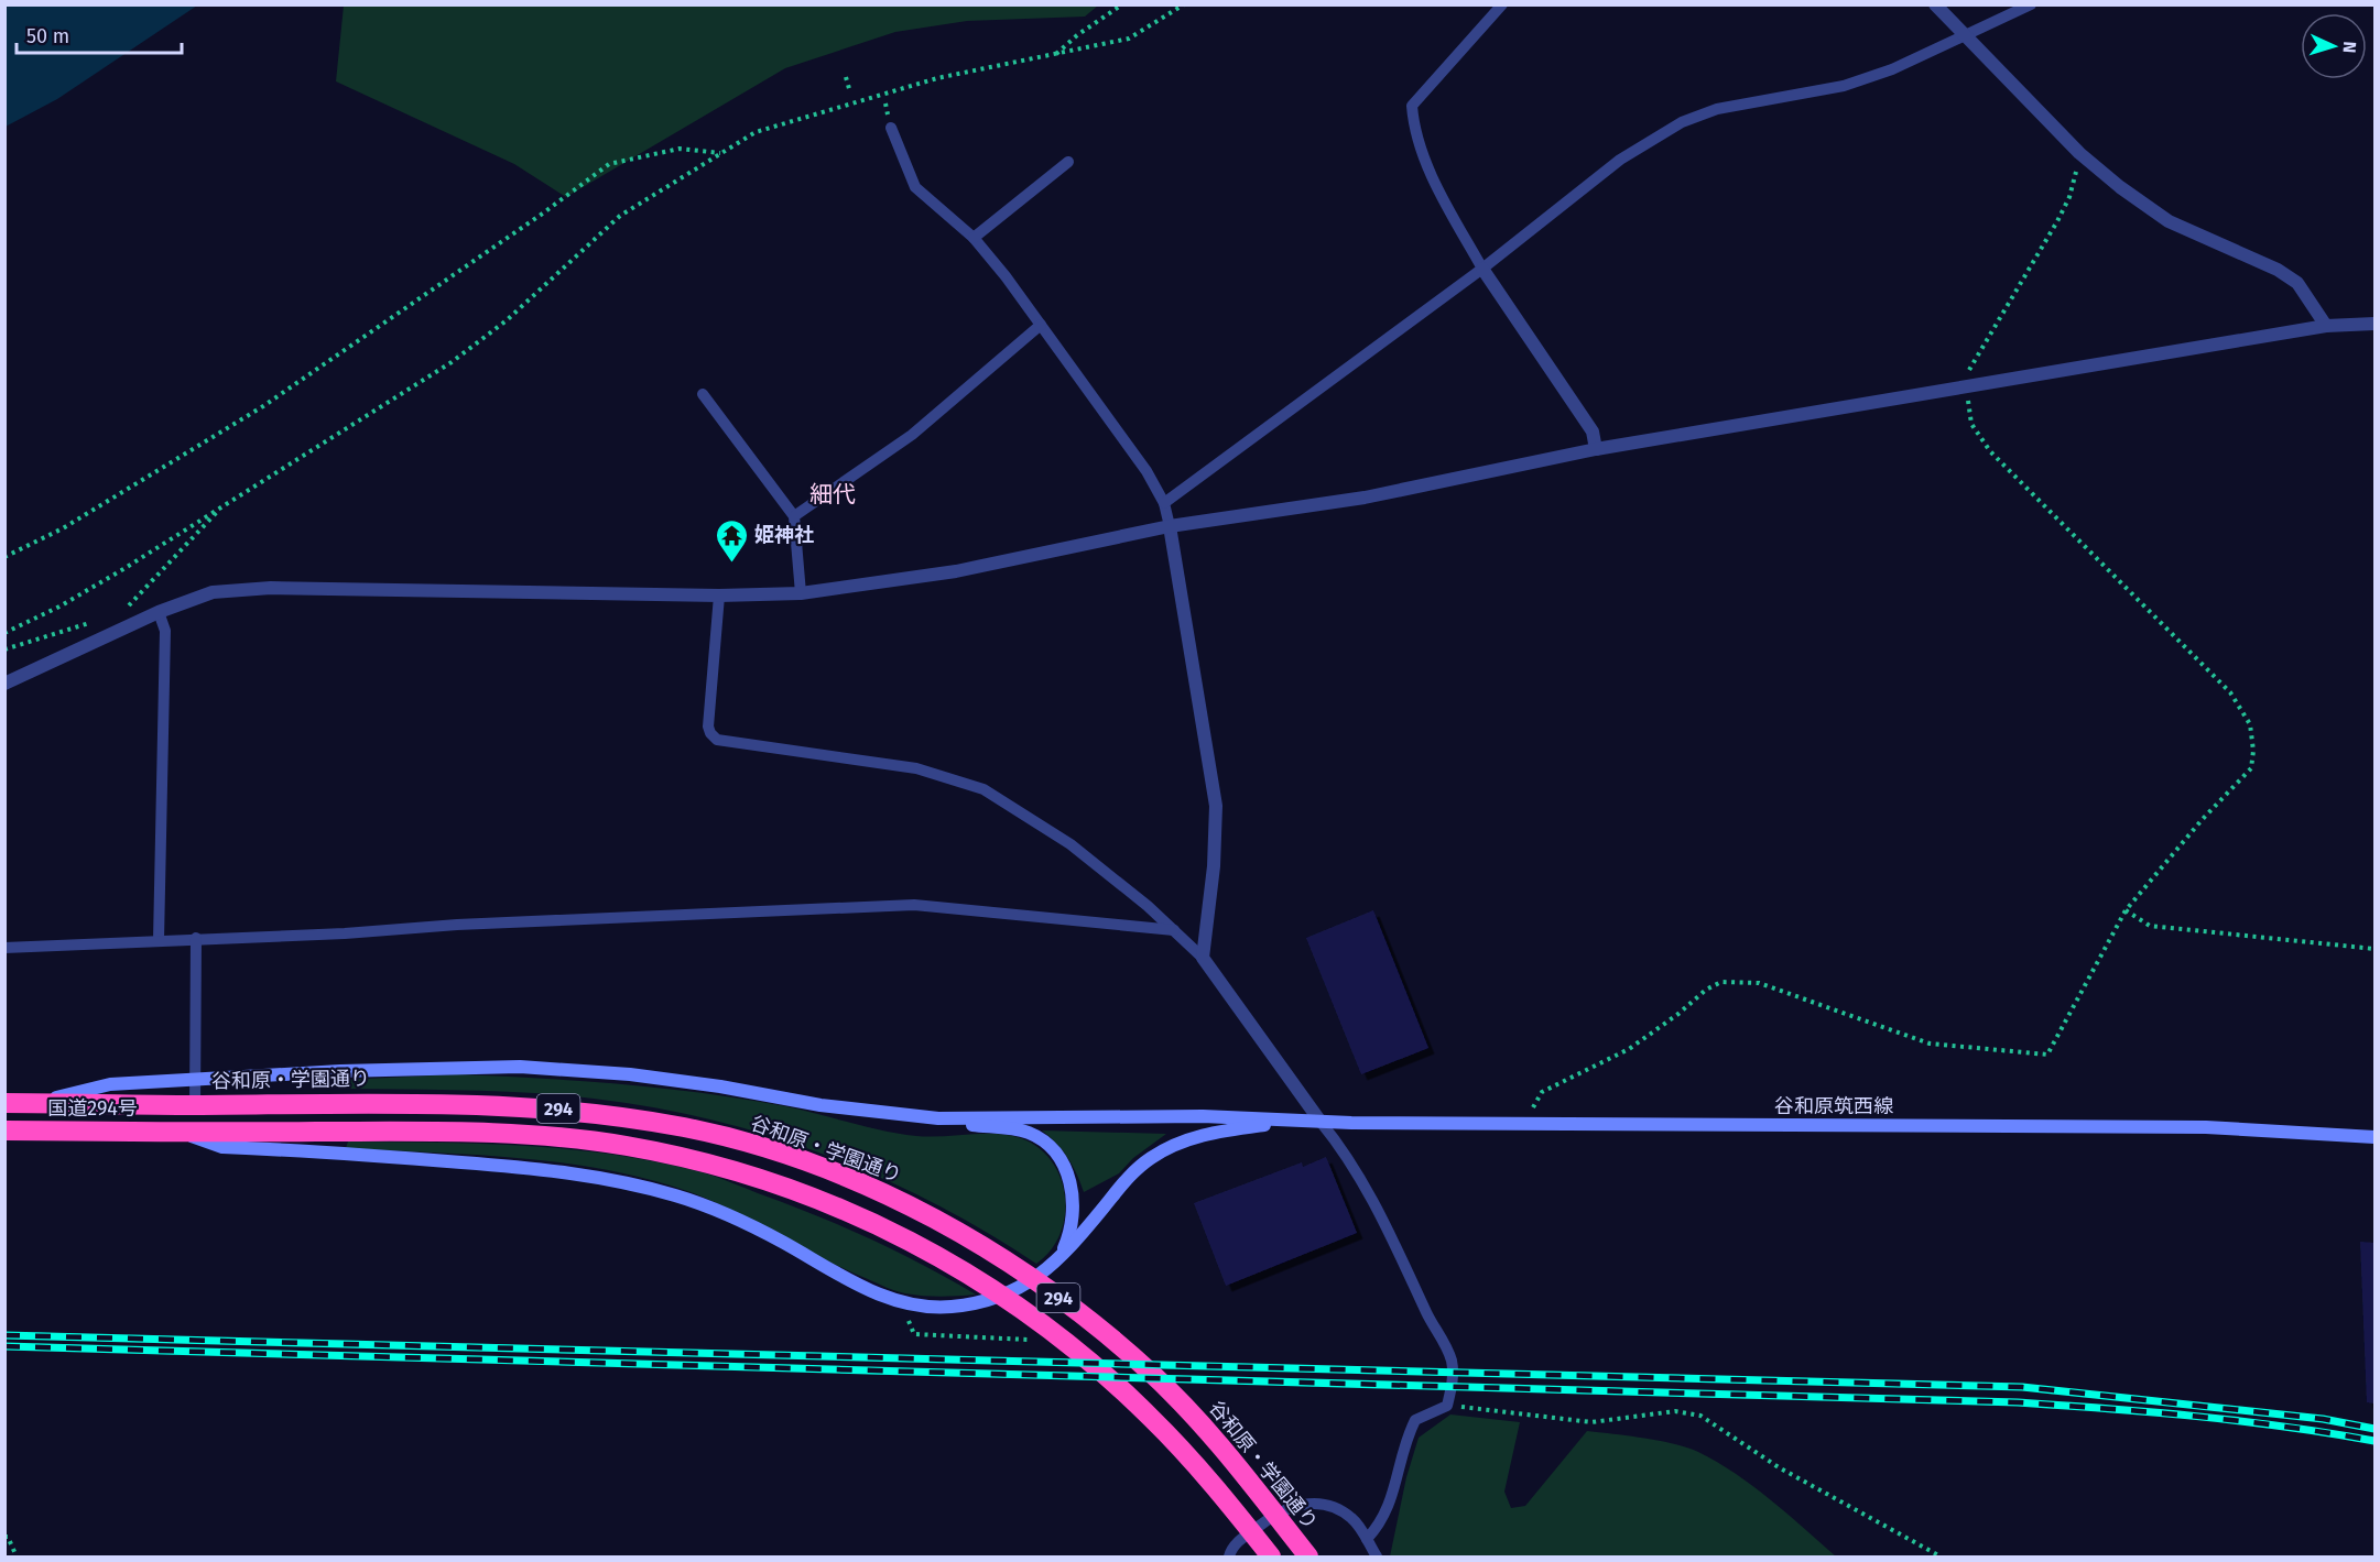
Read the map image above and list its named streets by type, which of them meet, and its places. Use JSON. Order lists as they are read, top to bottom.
{
  "streets": {
    "highway": ["谷和原・学園通り", "国道294号", "294"],
    "main road": ["谷和原筑西線"]
  },
  "crossings": [
    ["谷和原・学園通り", "国道294号"],
    ["国道294号", "294"]
  ],
  "districts": ["細代"],
  "places": {
    "temple": ["姫神社"]
  },
  "scale_bar": "50 m",
  "north": "right"
}
